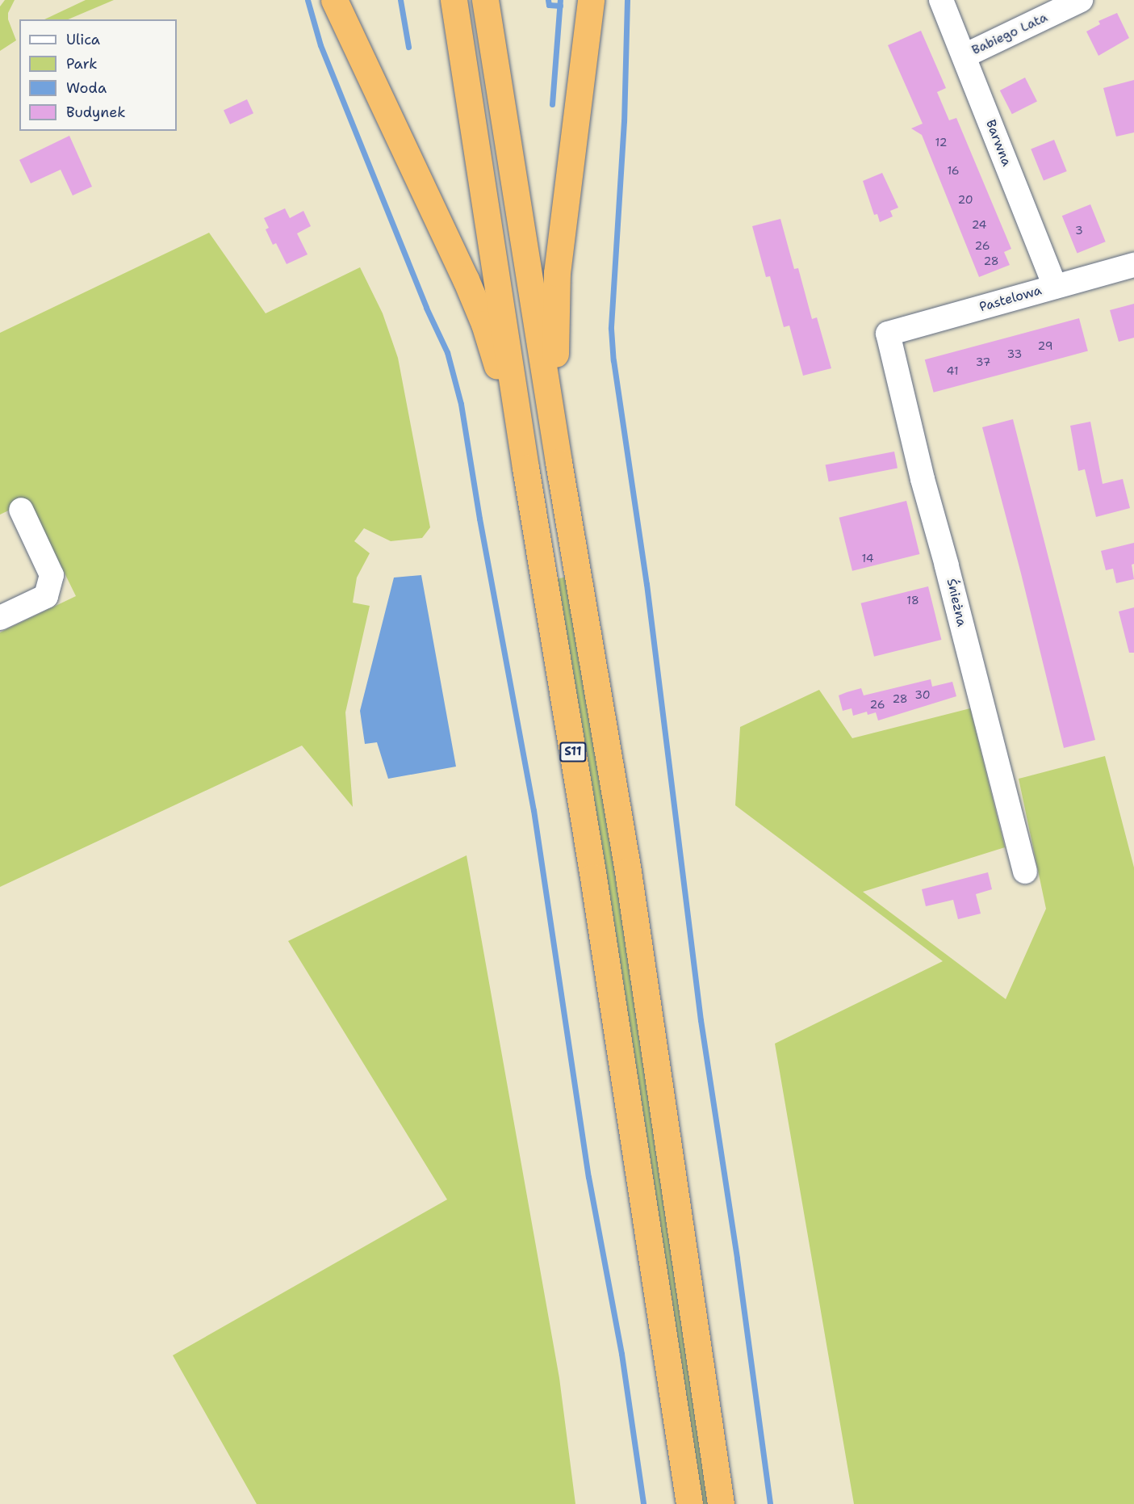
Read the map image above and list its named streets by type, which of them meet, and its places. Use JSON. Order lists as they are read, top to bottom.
{
  "streets": {
    "highway": ["S11"],
    "street": [
      "Babiego Lata",
      "Barwna",
      "Pastelowa",
      "Śnieżna"
    ]
  },
  "crossings": [
    ["Babiego Lata", "Barwna"],
    ["Barwna", "Pastelowa"],
    ["Pastelowa", "Śnieżna"]
  ],
  "house_numbers": [
    "12",
    "16",
    "20",
    "24",
    "3",
    "26",
    "28",
    "29",
    "33",
    "37",
    "41",
    "14",
    "18",
    "30",
    "28",
    "26"
  ],
  "legend": [
    "Ulica",
    "Park",
    "Woda",
    "Budynek"
  ]
}
